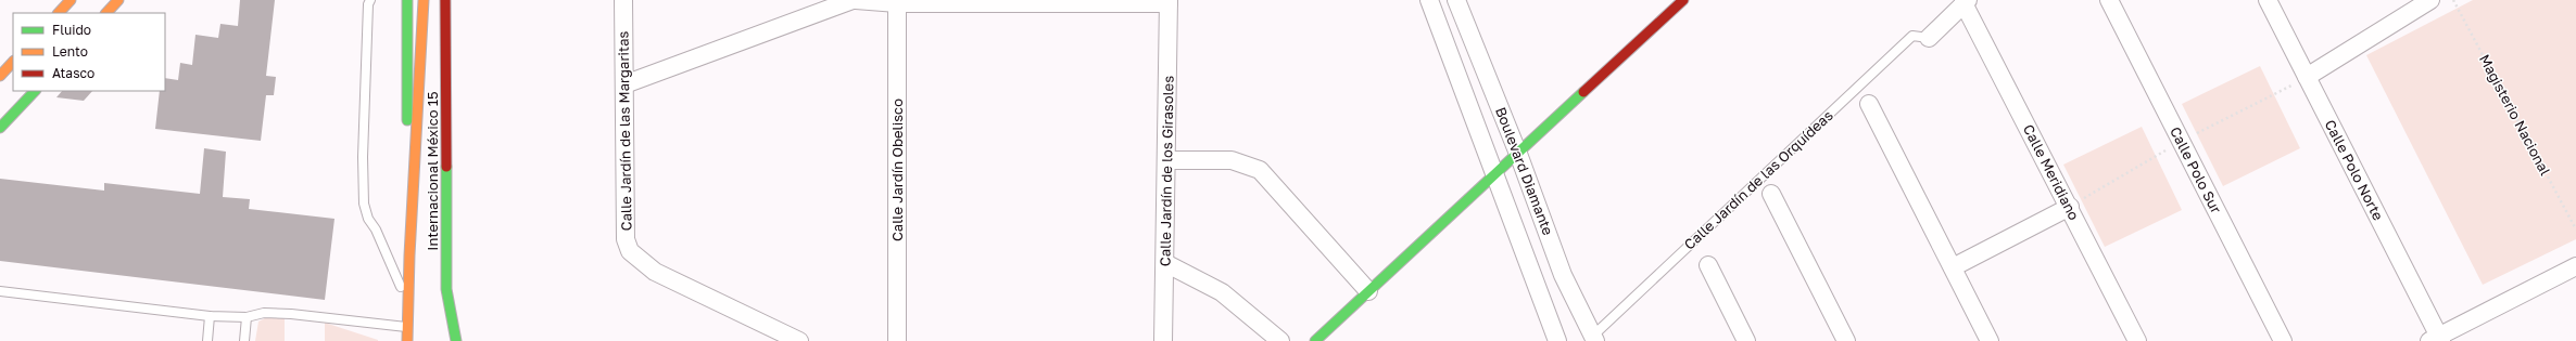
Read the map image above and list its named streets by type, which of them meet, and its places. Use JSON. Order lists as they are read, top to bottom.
{
  "streets": {
    "street": [
      "Calle Jardín de las Margaritas",
      "Calle Jardín Obelisco",
      "Calle Polo Sur",
      "Calle Polo Norte",
      "Internacional México 15",
      "Calle Jardín de los Girasoles",
      "Boulevard Diamante",
      "Calle Meridiano"
    ],
    "lane": ["Calle Jardín de las Orquídeas"],
    "path": ["Magisterio Nacional"]
  },
  "crossings": [
    ["Boulevard Diamante", "Calle Jardín de las Orquídeas"]
  ],
  "legend": ["Fluido", "Lento", "Atasco"]
}
